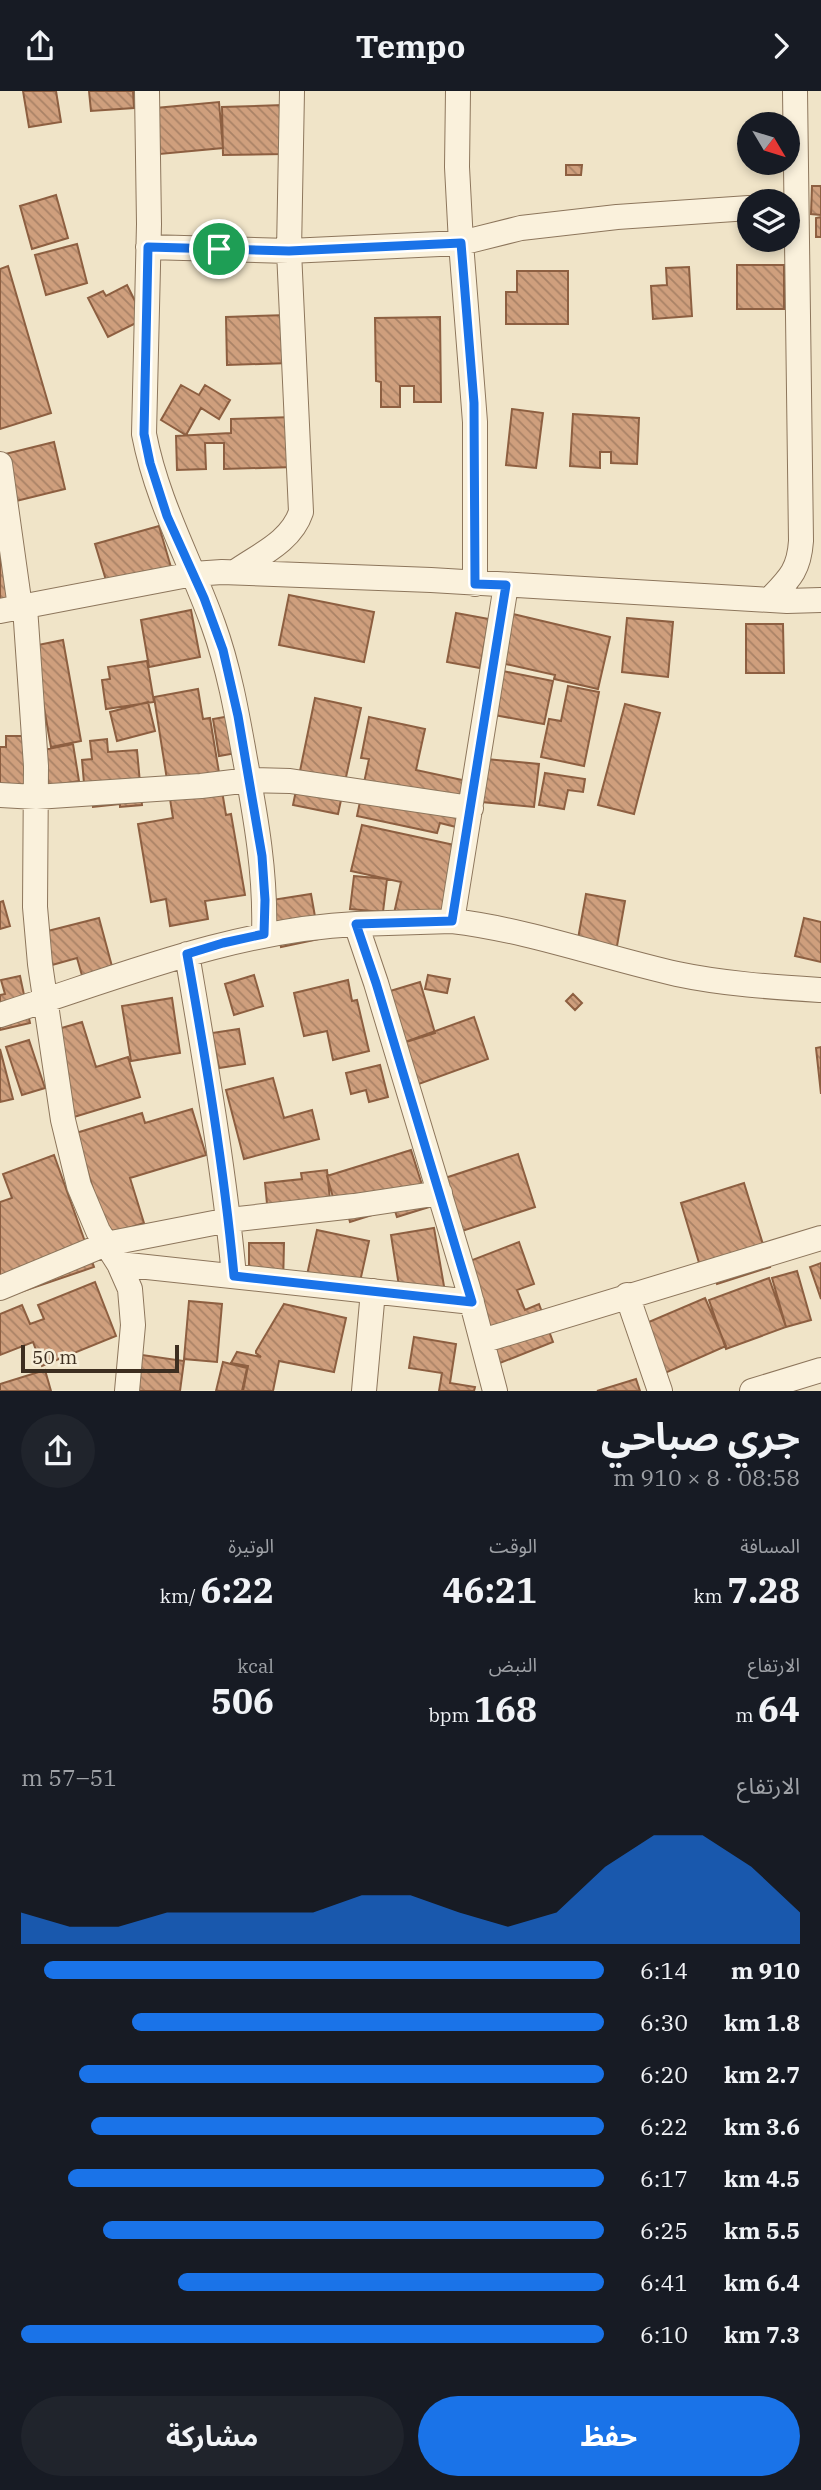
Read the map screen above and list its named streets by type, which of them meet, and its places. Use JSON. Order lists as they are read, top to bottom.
{
  "scale_bar": "50 m",
  "north": "bottom right",
  "page": {
    "header": "Tempo",
    "scale": "50 m",
    "heading": ["جري صباحي", "08:58 · 8 × 910 m"],
    "stats": [
      ["المسافة", "7.28 km"],
      ["الوقت", "46:21"],
      ["الوتيرة", "6:22 /km"],
      ["الارتفاع", "64 m"],
      ["النبض", "168 bpm"],
      ["kcal", "506"]
    ],
    "chart": ["الارتفاع", "51–57 m"],
    "list": [
      {
        "name": "910 m",
        "note": "6:14"
      },
      {
        "name": "1.8 km",
        "note": "6:30"
      },
      {
        "name": "2.7 km",
        "note": "6:20"
      },
      {
        "name": "3.6 km",
        "note": "6:22"
      },
      {
        "name": "4.5 km",
        "note": "6:17"
      },
      {
        "name": "5.5 km",
        "note": "6:25"
      },
      {
        "name": "6.4 km",
        "note": "6:41"
      },
      {
        "name": "7.3 km",
        "note": "6:10"
      }
    ],
    "buttons": ["حفظ", "مشاركة"]
  }
}
